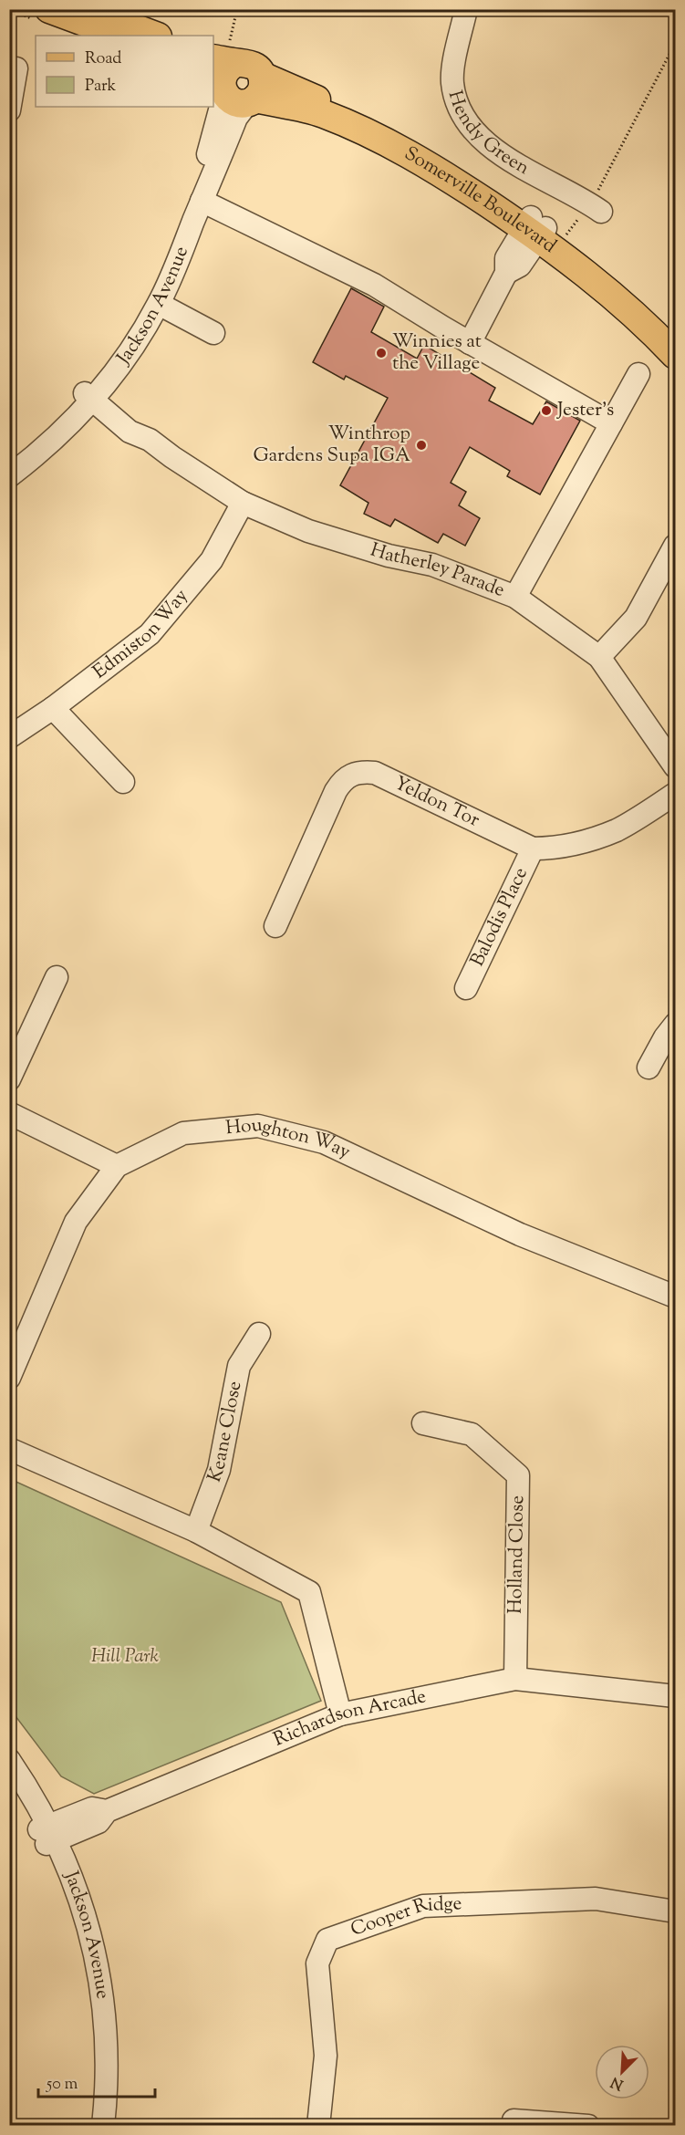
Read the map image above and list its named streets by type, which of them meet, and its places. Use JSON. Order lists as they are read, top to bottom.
{
  "streets": {
    "main road": ["Somerville Boulevard"],
    "street": [
      "Hendy Green",
      "Jackson Avenue",
      "Hatherley Parade",
      "Edmiston Way",
      "Yeldon Tor",
      "Balodis Place",
      "Houghton Way",
      "Keane Close",
      "Holland Close",
      "Richardson Arcade",
      "Cooper Ridge"
    ]
  },
  "crossings": [
    ["Somerville Boulevard", "Jackson Avenue"],
    ["Jackson Avenue", "Hatherley Parade"],
    ["Jackson Avenue", "Richardson Arcade"],
    ["Hatherley Parade", "Edmiston Way"],
    ["Yeldon Tor", "Balodis Place"],
    ["Holland Close", "Richardson Arcade"]
  ],
  "parks": ["Hill Park"],
  "places": ["Winnies at the Village", "Jester's", "Winthrop Gardens Supa IGA"],
  "legend": ["Road", "Park"],
  "scale_bar": "50 m",
  "north": "bottom left"
}
